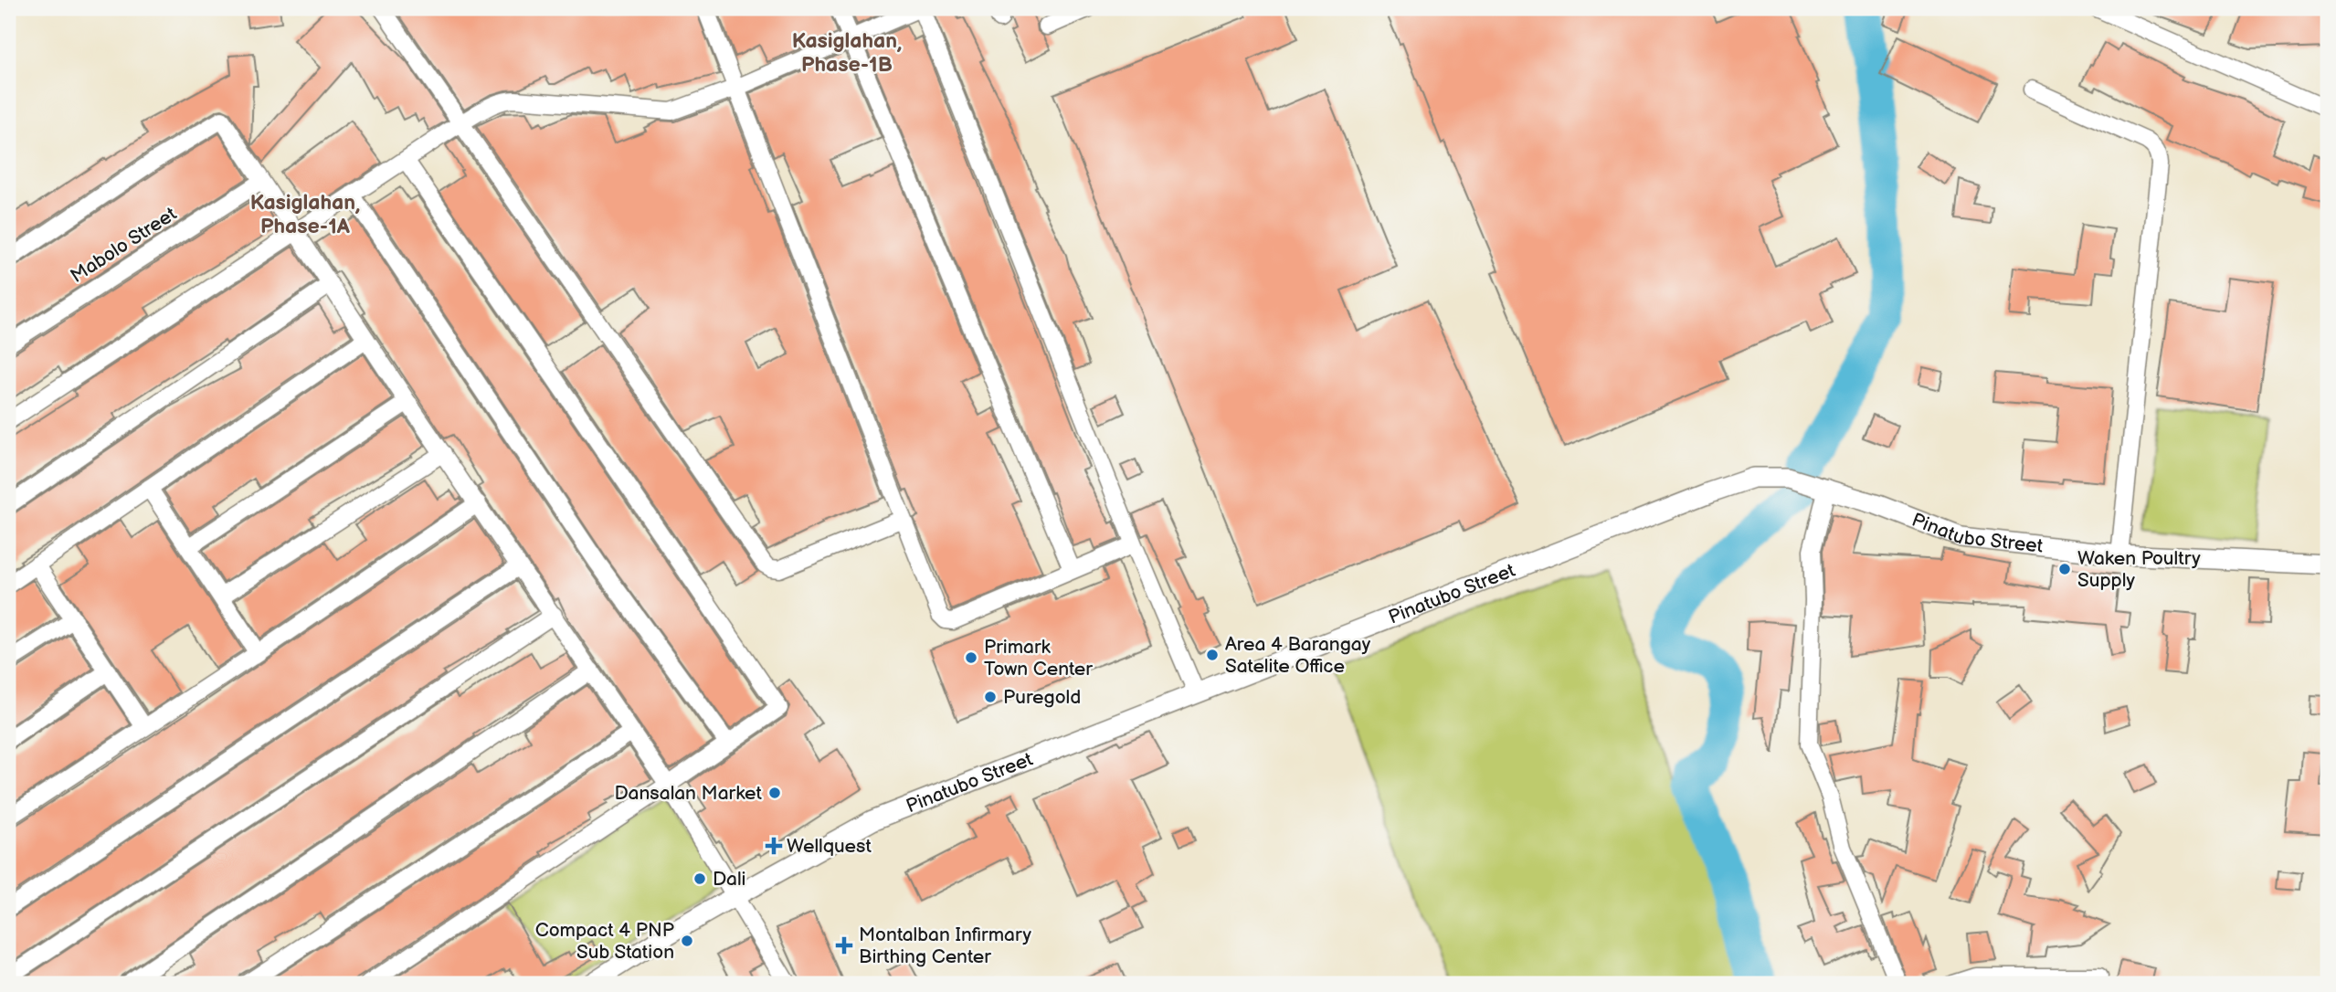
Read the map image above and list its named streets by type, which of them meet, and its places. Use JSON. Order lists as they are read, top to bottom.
{
  "streets": {
    "street": ["Mabolo Street", "Pinatubo Street"]
  },
  "districts": ["Kasiglahan, Phase-1B", "Kasiglahan, Phase-1A"],
  "places": {
    "other": [
      "Waken Poultry Supply",
      "Area 4 Barangay Satelite Office",
      "Primark Town Center",
      "Puregold",
      "Dansalan Market",
      "Dali",
      "Compact 4 PNP Sub Station"
    ],
    "health": ["Wellquest", "Montalban Infirmary Birthing Center"]
  }
}
